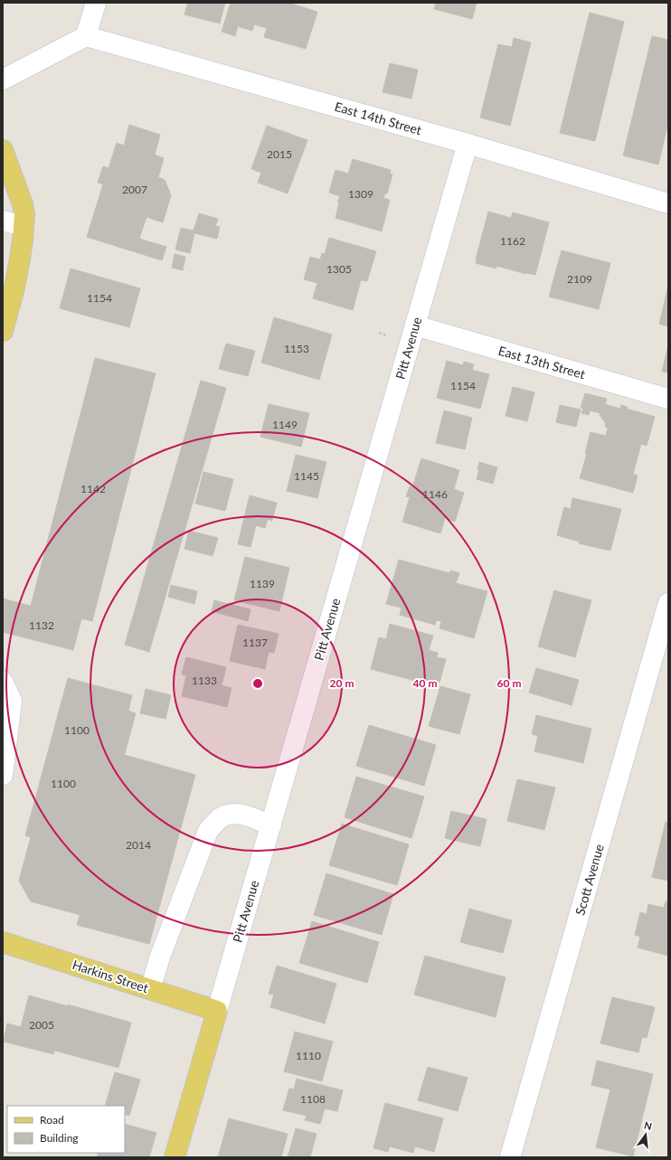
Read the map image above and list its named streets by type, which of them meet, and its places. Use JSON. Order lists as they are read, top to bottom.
{
  "streets": {
    "main road": ["Pitt Avenue", "Harkins Street"],
    "street": ["East 14th Street", "East 13th Street", "Scott Avenue"]
  },
  "crossings": [
    ["East 14th Street", "Pitt Avenue"],
    ["Pitt Avenue", "East 13th Street"],
    ["Pitt Avenue", "Harkins Street"]
  ],
  "house_numbers": [
    "2015",
    "2007",
    "1309",
    "1162",
    "1305",
    "2109",
    "1154",
    "1153",
    "1154",
    "1149",
    "1145",
    "1142",
    "1146",
    "1139",
    "1132",
    "1137",
    "1133",
    "1100",
    "1100",
    "2014",
    "2005",
    "1110",
    "1108"
  ],
  "legend": ["Road", "Building"],
  "north": "top",
  "rings": ["20 m", "40 m", "60 m"]
}
